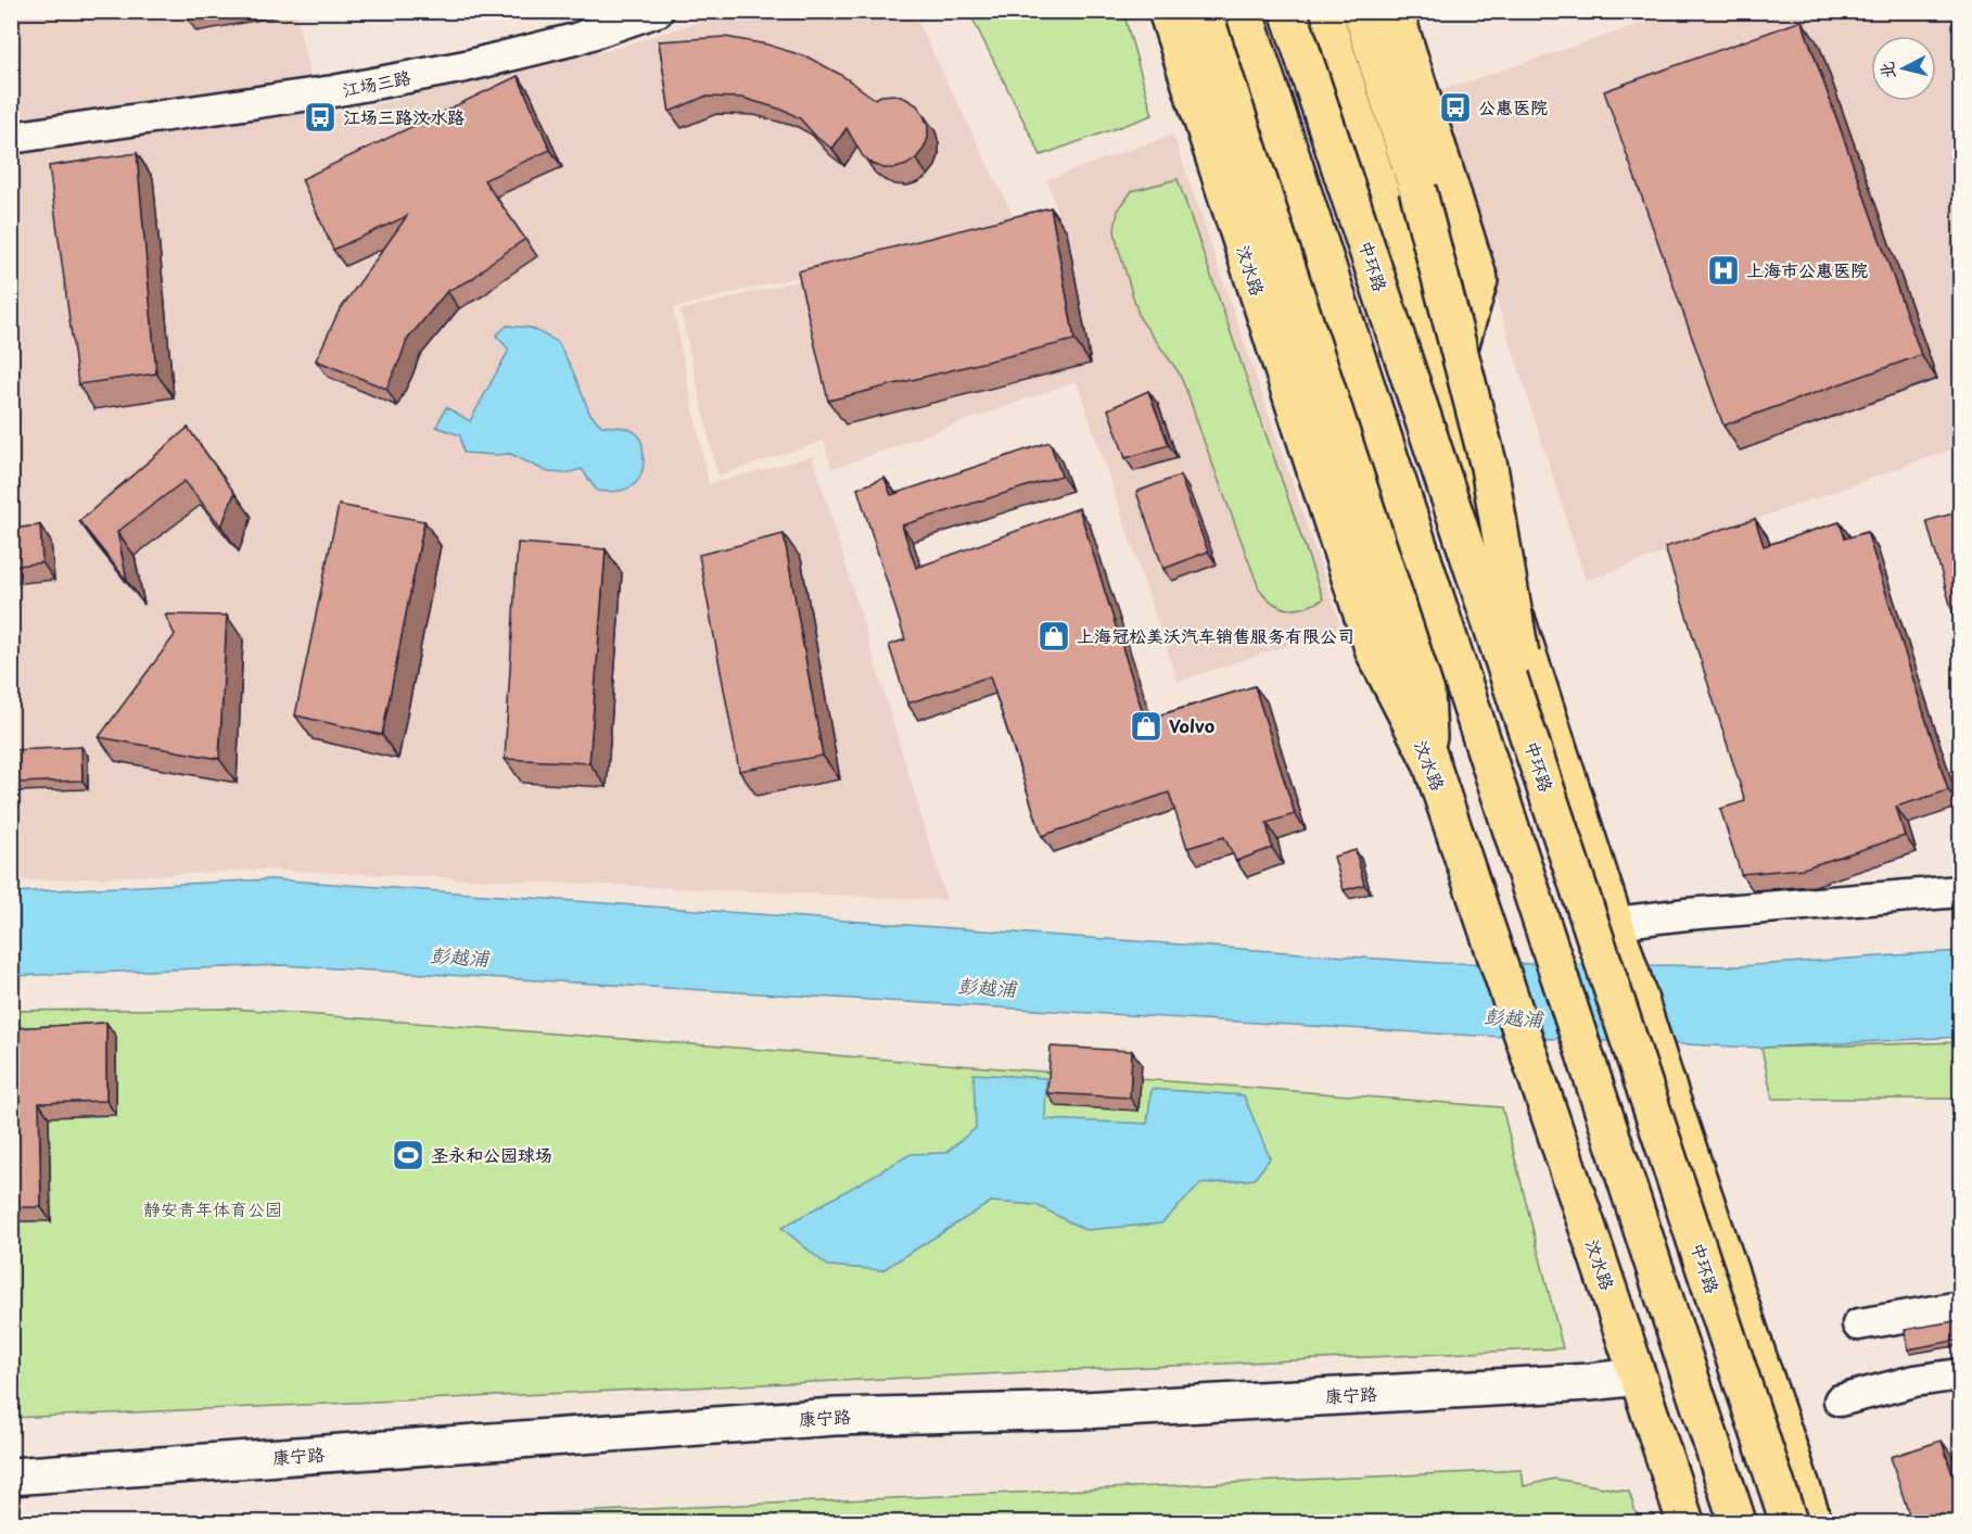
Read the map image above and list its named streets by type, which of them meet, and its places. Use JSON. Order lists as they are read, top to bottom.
{
  "streets": {
    "main road": ["中环路", "汶水路"],
    "street": ["江场三路", "康宁路"]
  },
  "crossings": [
    ["汶水路", "康宁路"]
  ],
  "water": ["彭越浦"],
  "parks": ["静安青年体育公园"],
  "places": {
    "bus stop": ["公惠医院", "江场三路汶水路"],
    "hospital": ["上海市公惠医院"],
    "shop": ["上海冠松美沃汽车销售服务有限公司", "Volvo"],
    "sports": ["圣永和公园球场"]
  },
  "north": "left"
}
